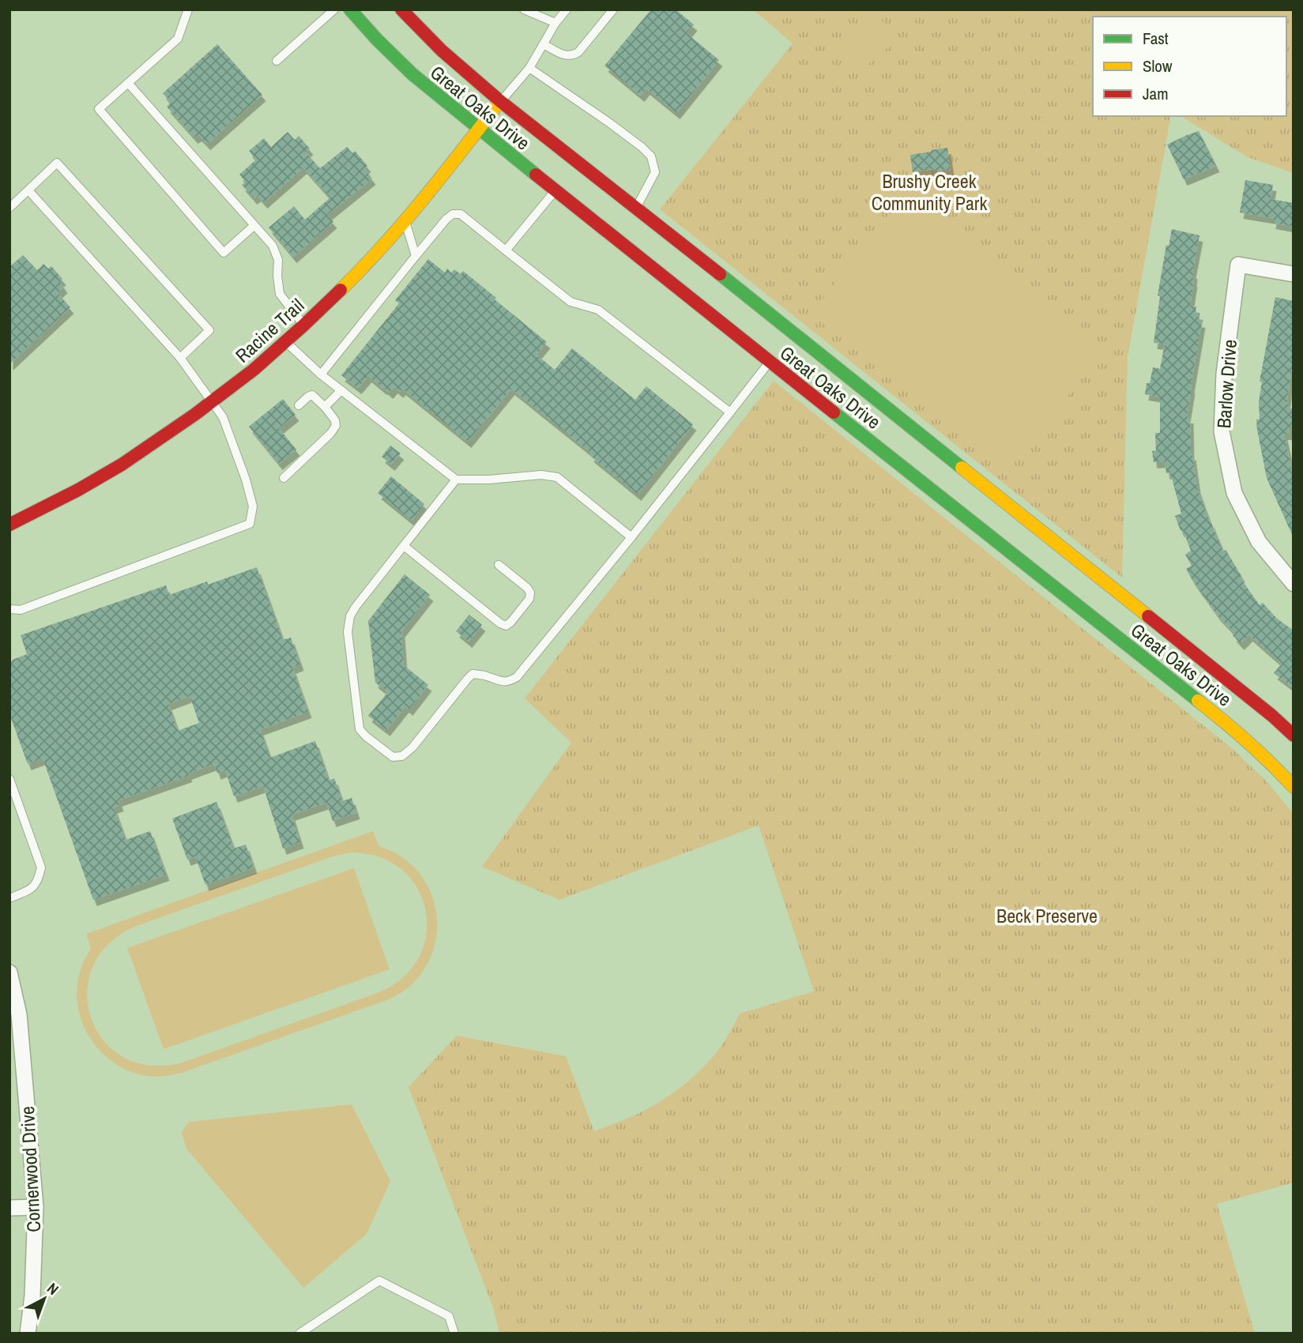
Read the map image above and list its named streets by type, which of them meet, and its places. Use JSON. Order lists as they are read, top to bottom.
{
  "streets": {
    "street": [
      "Great Oaks Drive",
      "Racine Trail",
      "Barlow Drive",
      "Cornerwood Drive"
    ]
  },
  "crossings": [
    ["Great Oaks Drive", "Racine Trail"]
  ],
  "parks": ["Brushy Creek Community Park", "Beck Preserve"],
  "legend": ["Fast", "Slow", "Jam"],
  "north": "top right"
}
